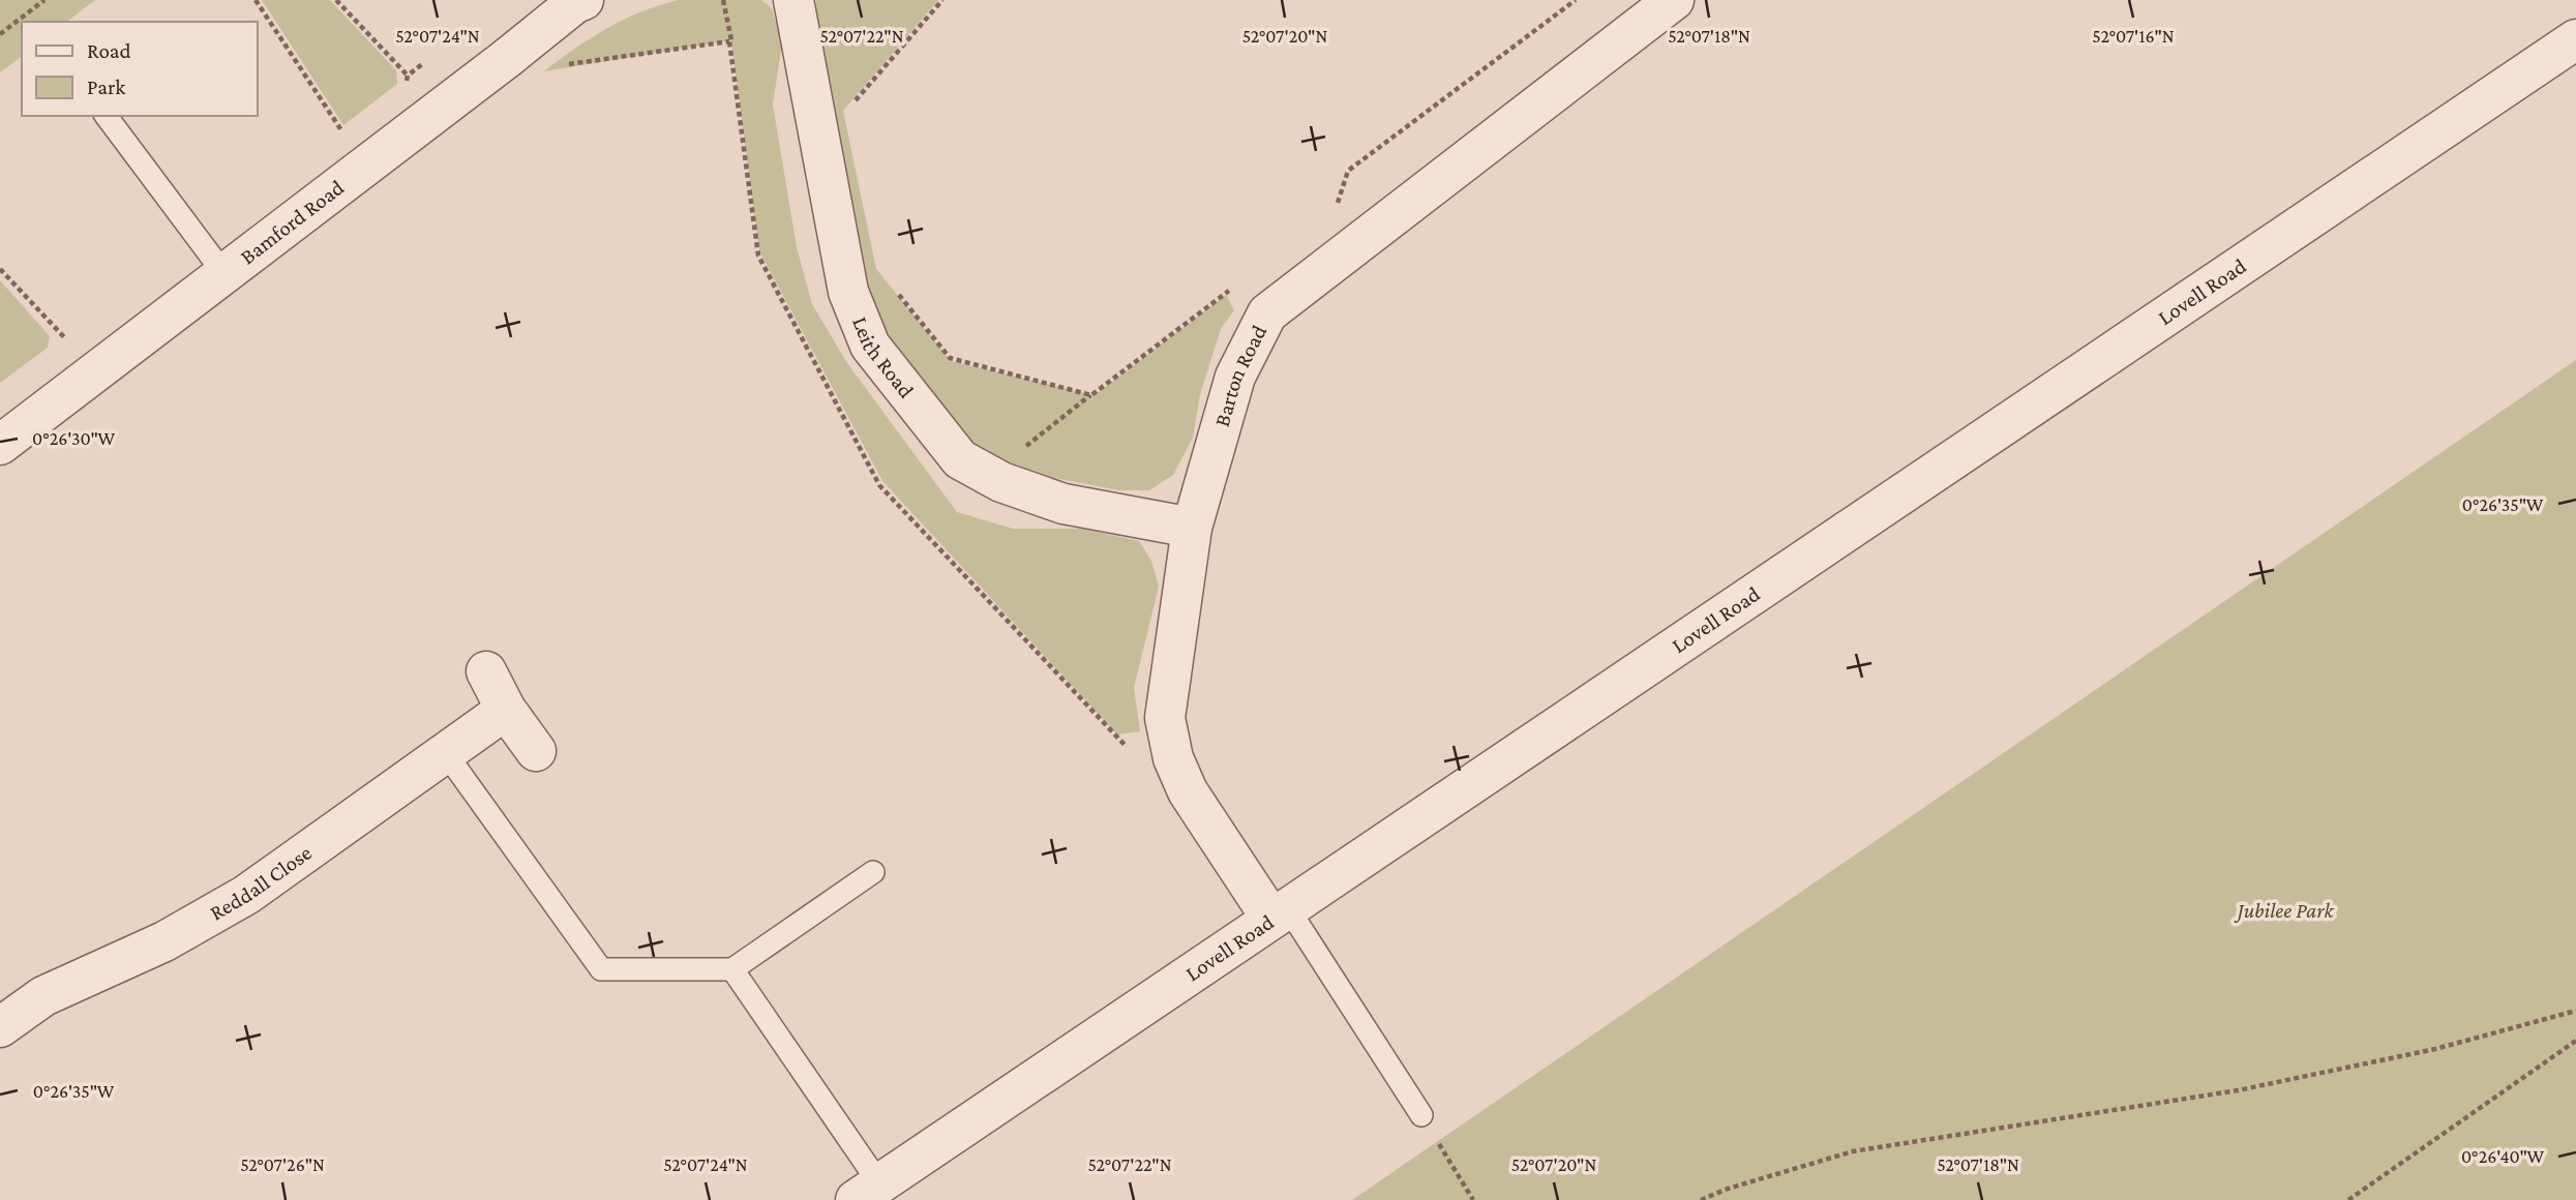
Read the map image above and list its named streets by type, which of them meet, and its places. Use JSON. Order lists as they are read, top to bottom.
{
  "streets": {
    "street": [
      "Bamford Road",
      "Lovell Road",
      "Leith Road",
      "Barton Road",
      "Reddall Close"
    ]
  },
  "crossings": [
    ["Lovell Road", "Barton Road"],
    ["Leith Road", "Barton Road"]
  ],
  "parks": ["Jubilee Park"],
  "legend": ["Road", "Park"],
  "coordinates": [
    "52°07'24\"N",
    "52°07'22\"N",
    "52°07'20\"N",
    "52°07'18\"N",
    "52°07'16\"N",
    "0°26'30\"W",
    "0°26'35\"W",
    "0°26'40\"W",
    "52°07'26\"N"
  ]
}
